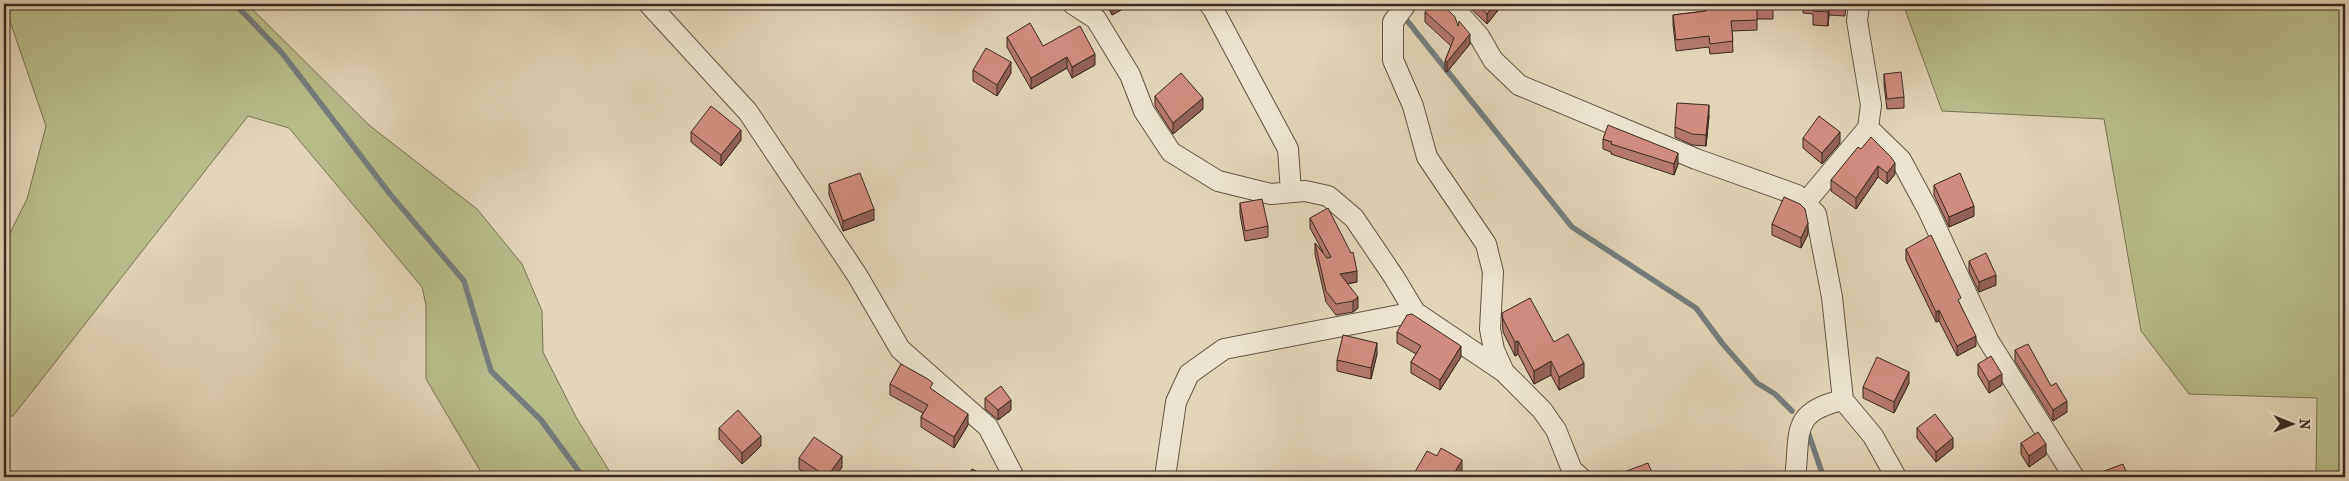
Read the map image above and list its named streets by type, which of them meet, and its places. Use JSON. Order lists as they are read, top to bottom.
{
  "north": "right"
}
